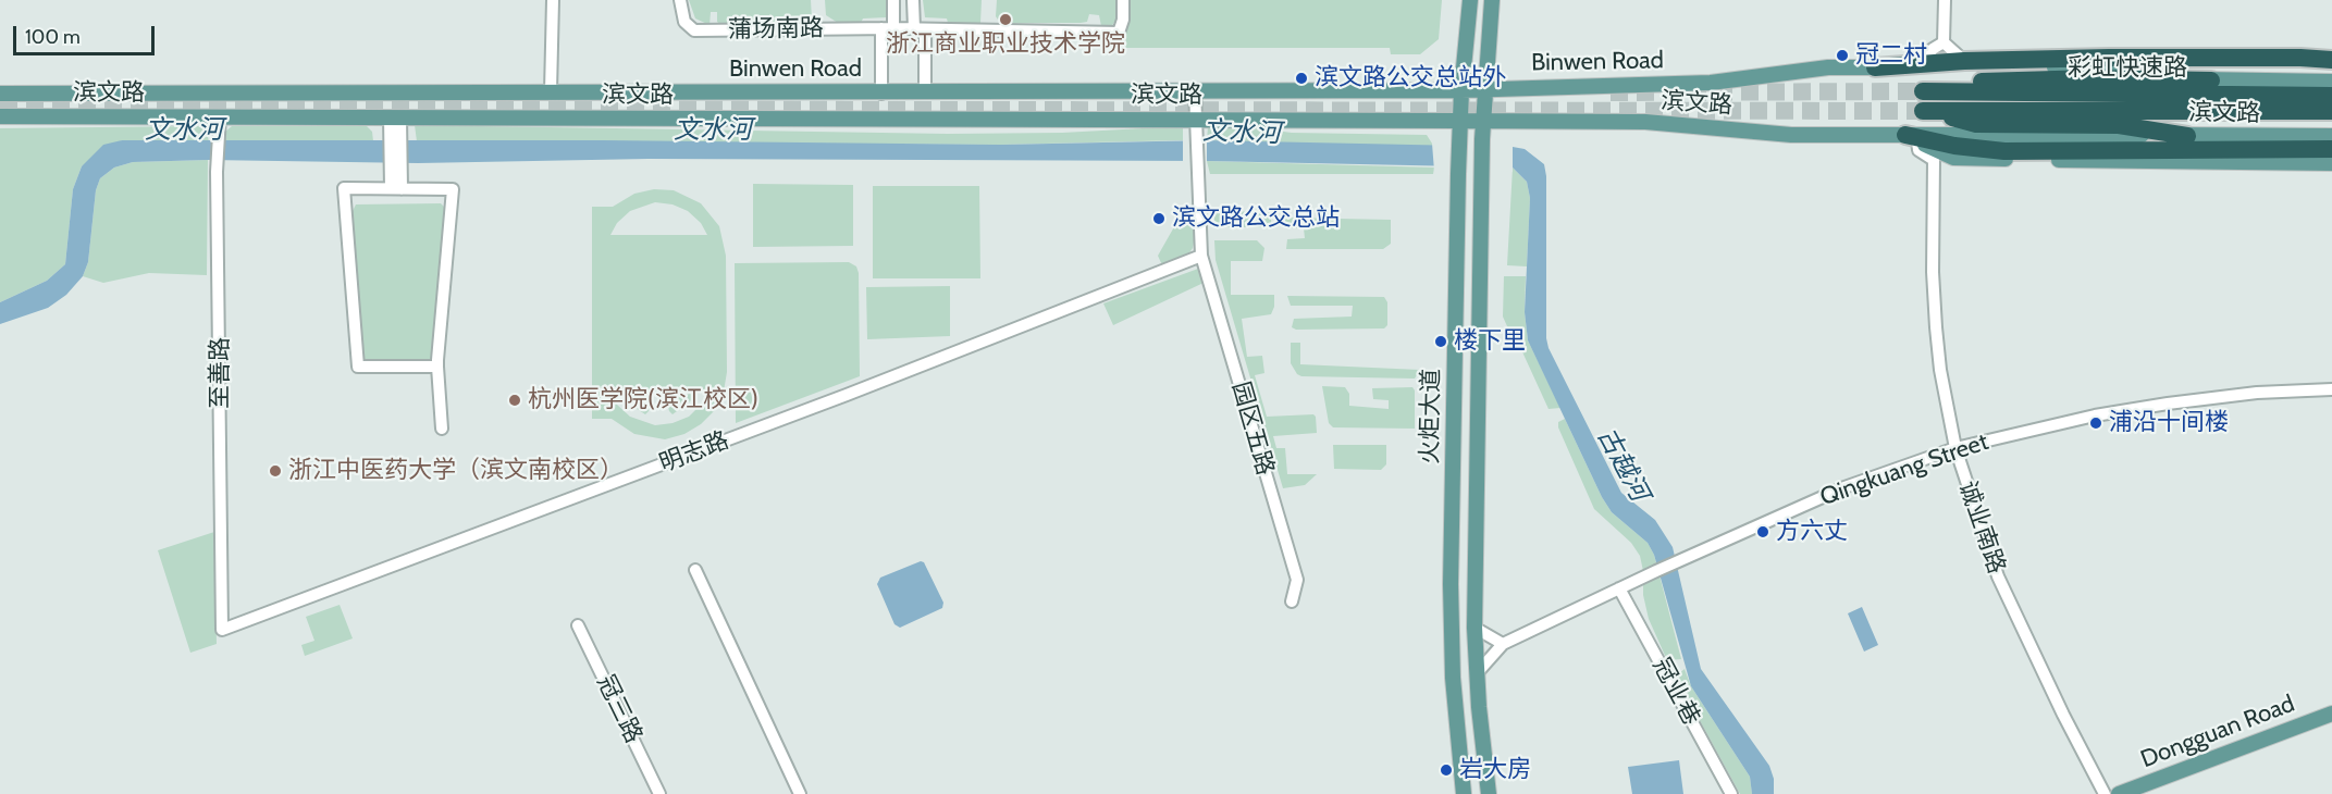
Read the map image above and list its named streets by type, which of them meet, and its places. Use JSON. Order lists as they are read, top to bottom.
{
  "streets": {
    "highway": ["彩虹快速路"],
    "main road": [
      "Binwen Road",
      "滨文路",
      "火炬大道",
      "Dongguan Road"
    ],
    "street": [
      "蒲场南路",
      "至善路",
      "园区五路",
      "明志路",
      "Qingkuang Street",
      "诚业南路",
      "冠业巷",
      "冠三路"
    ]
  },
  "crossings": [
    ["Binwen Road", "彩虹快速路"],
    ["Binwen Road", "火炬大道"],
    ["Binwen Road", "园区五路"],
    ["彩虹快速路", "滨文路"],
    ["滨文路", "至善路"],
    ["滨文路", "火炬大道"],
    ["滨文路", "园区五路"],
    ["至善路", "明志路"],
    ["火炬大道", "Qingkuang Street"],
    ["园区五路", "明志路"],
    ["Qingkuang Street", "诚业南路"],
    ["Qingkuang Street", "冠业巷"]
  ],
  "water": ["文水河", "古越河"],
  "places": [
    "浙江商业职业技术学院",
    "冠二村",
    "滨文路公交总站外",
    "滨文路公交总站",
    "楼下里",
    "杭州医学院(滨江校区)",
    "浦沿十间楼",
    "浙江中医药大学（滨文南校区）",
    "方六丈",
    "岩大房"
  ],
  "scale_bar": "100 m"
}
